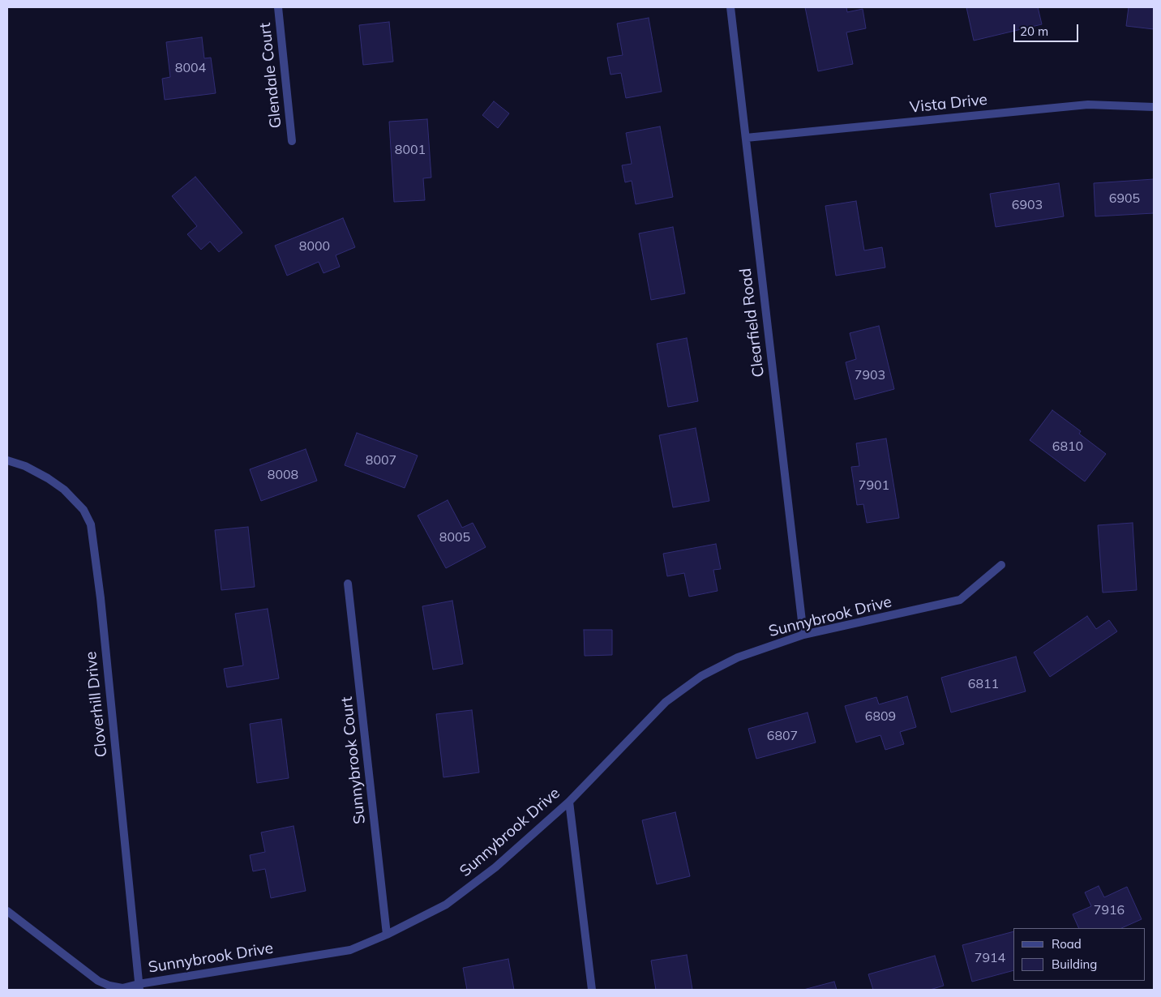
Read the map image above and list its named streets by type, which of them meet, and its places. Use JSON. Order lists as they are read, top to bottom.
{
  "streets": {
    "street": [
      "Glendale Court",
      "Vista Drive",
      "Clearfield Road",
      "Sunnybrook Drive",
      "Cloverhill Drive",
      "Sunnybrook Court"
    ]
  },
  "crossings": [
    ["Vista Drive", "Clearfield Road"],
    ["Clearfield Road", "Sunnybrook Drive"],
    ["Sunnybrook Drive", "Cloverhill Drive"],
    ["Sunnybrook Drive", "Sunnybrook Court"]
  ],
  "house_numbers": [
    "8004",
    "8001",
    "6905",
    "6903",
    "8000",
    "7903",
    "6810",
    "8007",
    "8008",
    "7901",
    "8005",
    "6811",
    "6809",
    "6807",
    "7916",
    "7914"
  ],
  "legend": ["Road", "Building"],
  "scale_bar": "20 m"
}
